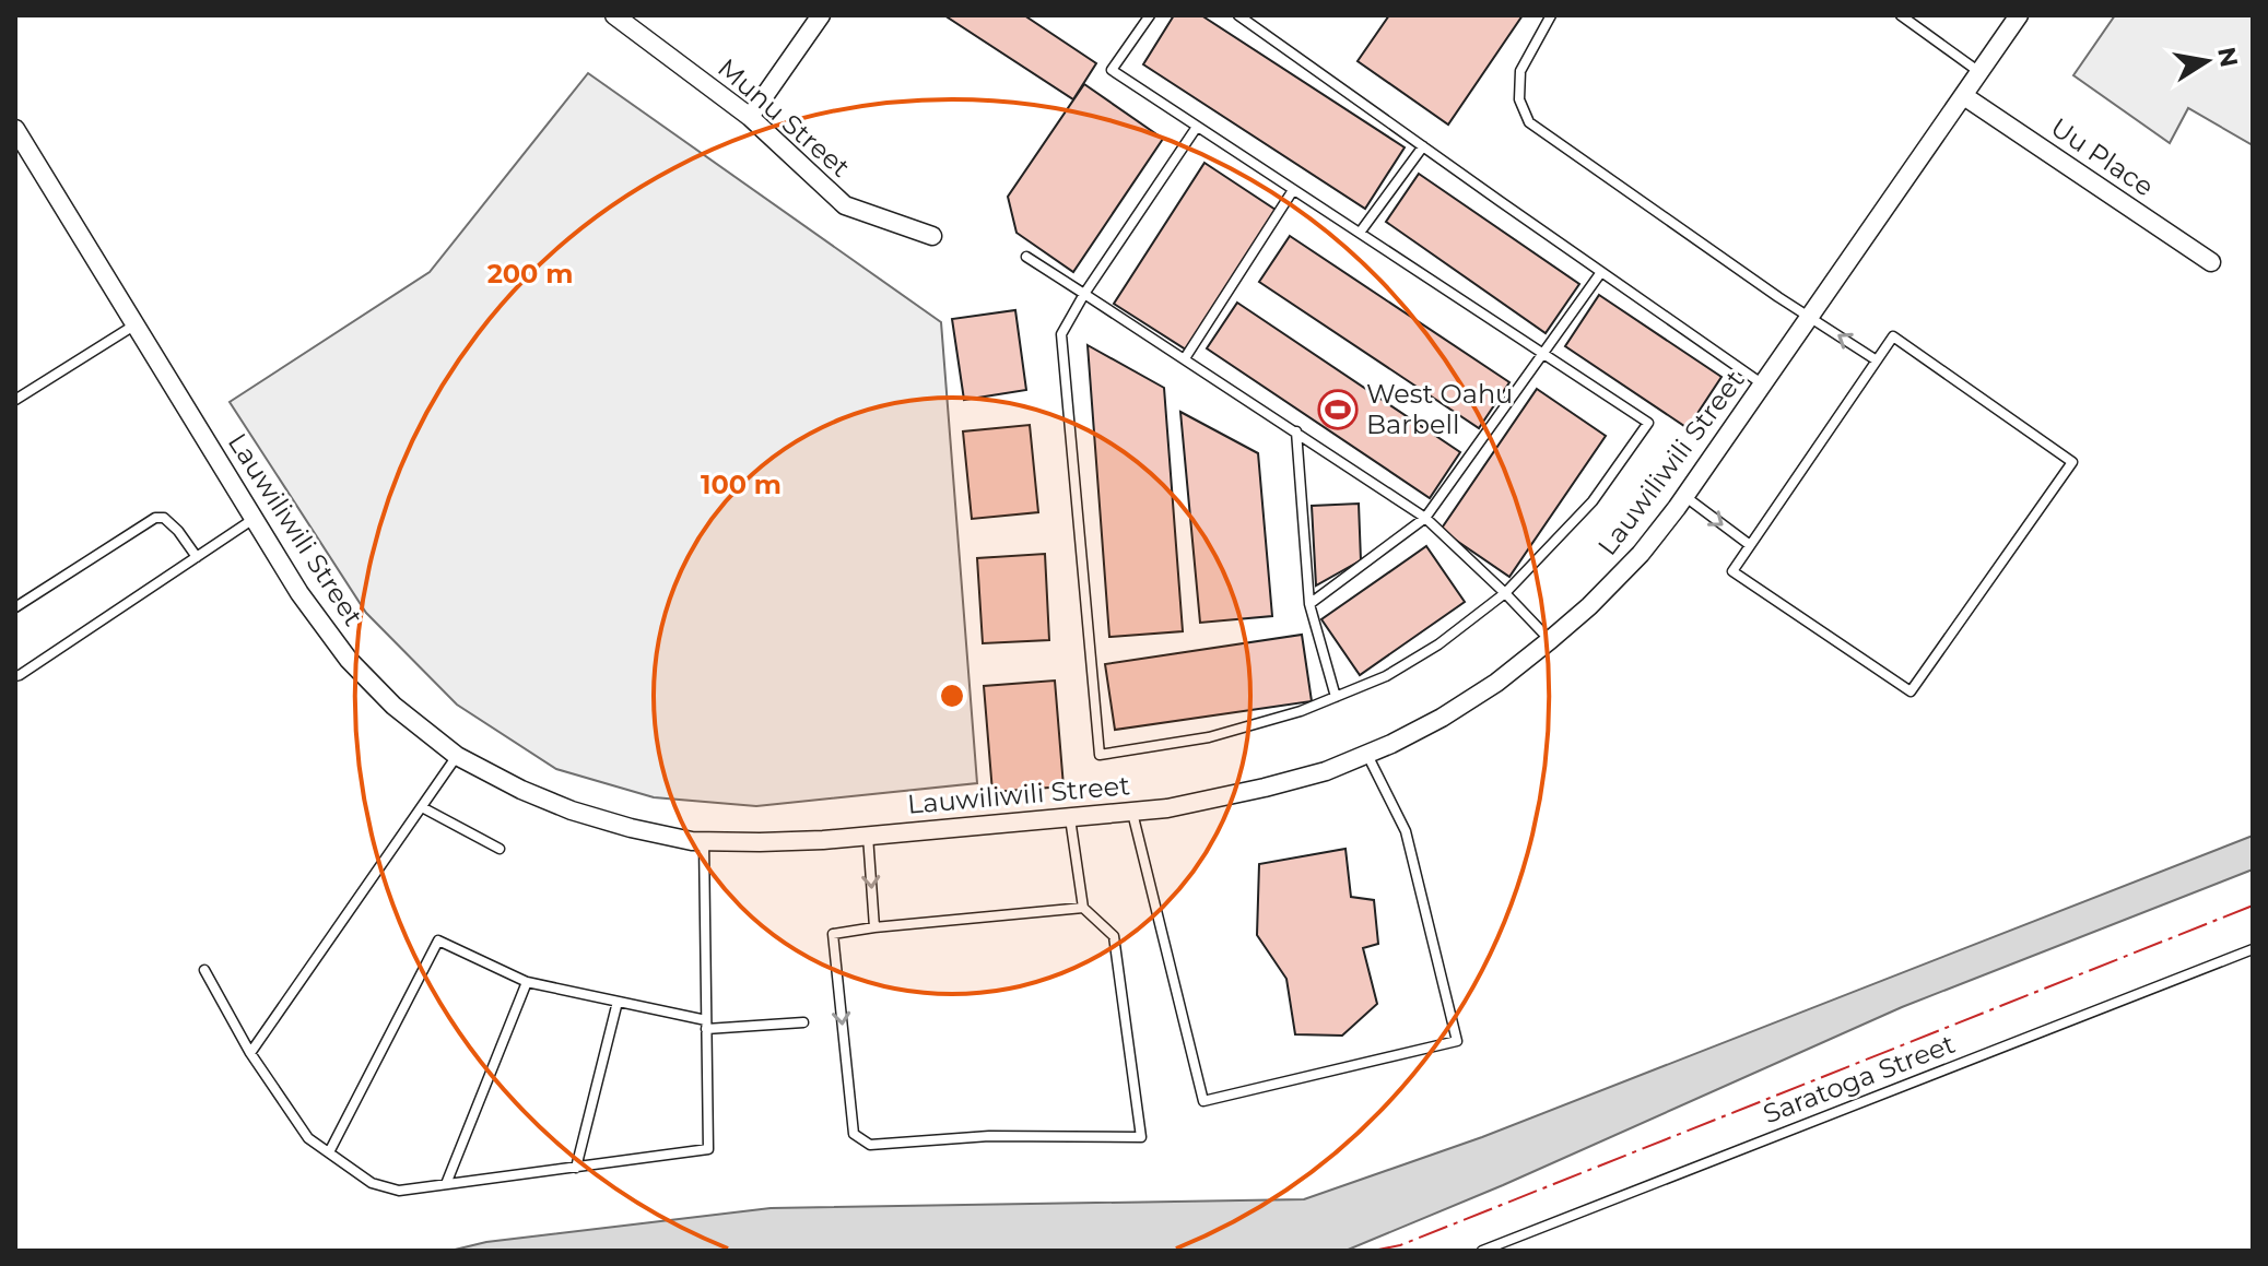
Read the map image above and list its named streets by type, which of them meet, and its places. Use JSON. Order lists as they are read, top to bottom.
{
  "streets": {
    "street": ["Munu Street", "Uu Place", "Lauwiliwili Street"],
    "lane": ["Saratoga Street"]
  },
  "crossings": [
    ["Uu Place", "Lauwiliwili Street"]
  ],
  "places": {
    "sports": ["West Oahu Barbell"]
  },
  "north": "right",
  "rings": ["200 m", "100 m"]
}
